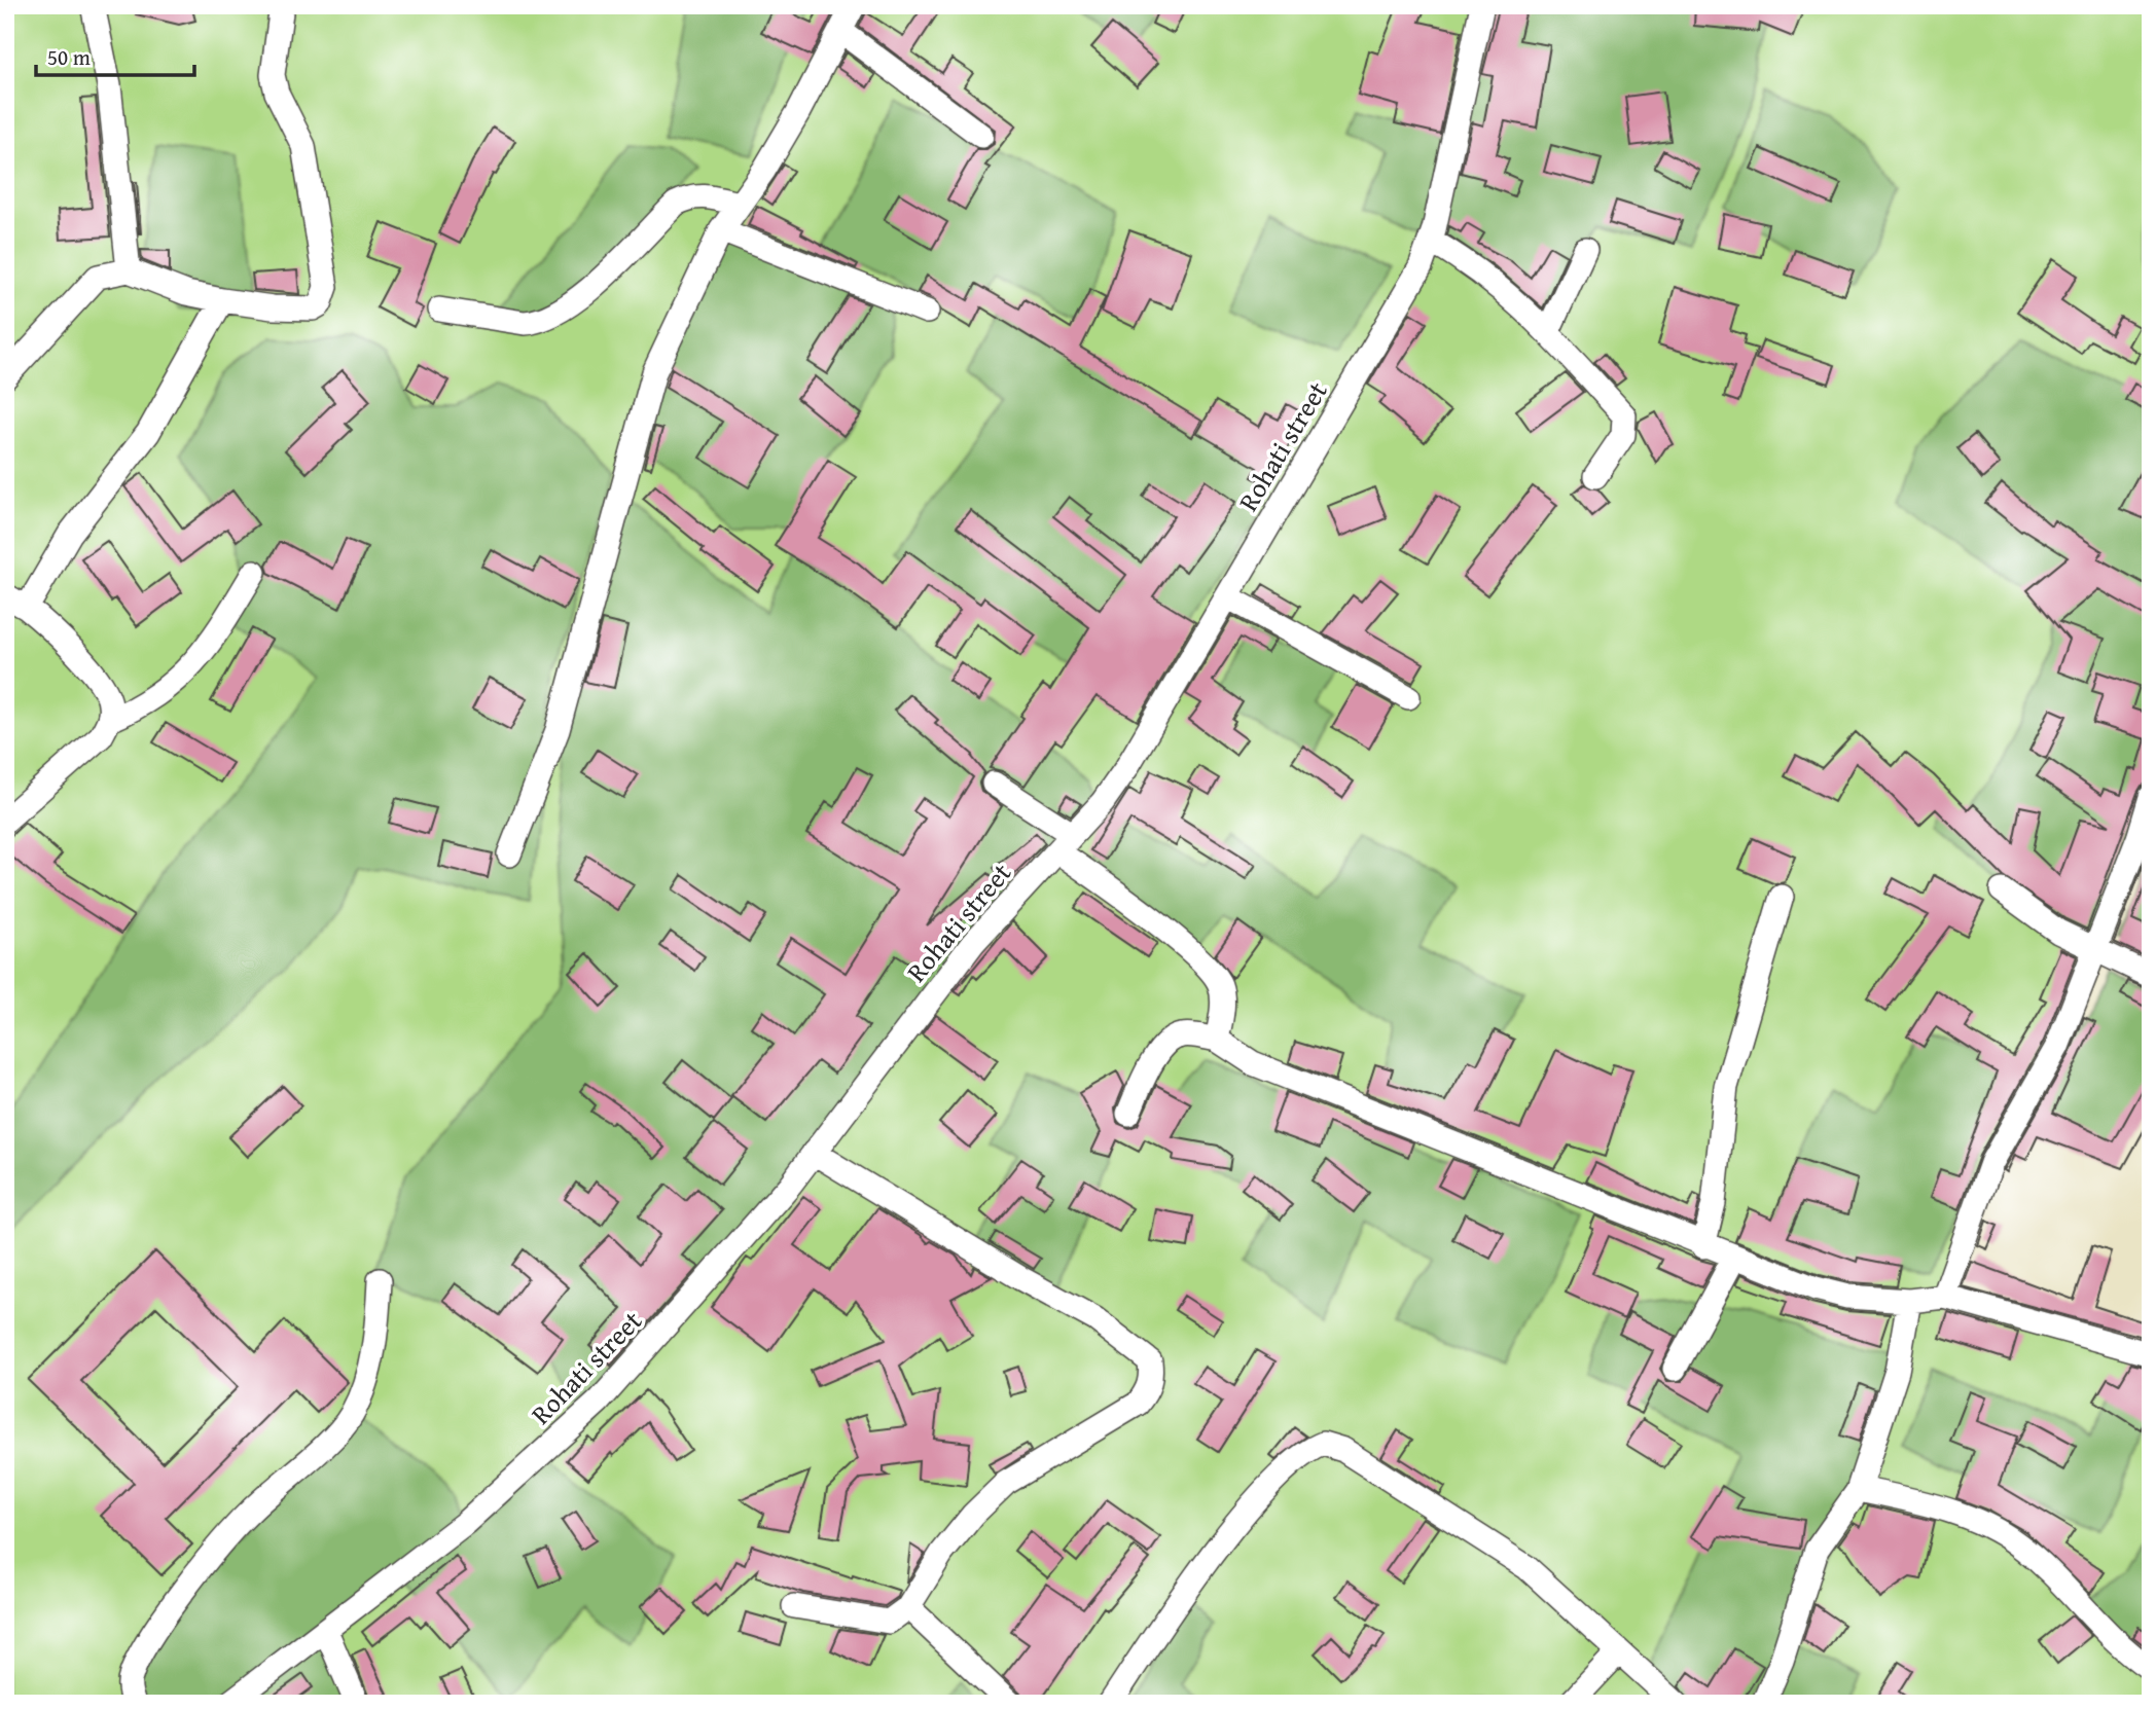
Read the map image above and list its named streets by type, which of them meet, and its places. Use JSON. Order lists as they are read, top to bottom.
{
  "streets": {
    "street": ["Rohati street"]
  },
  "scale_bar": "50 m"
}
